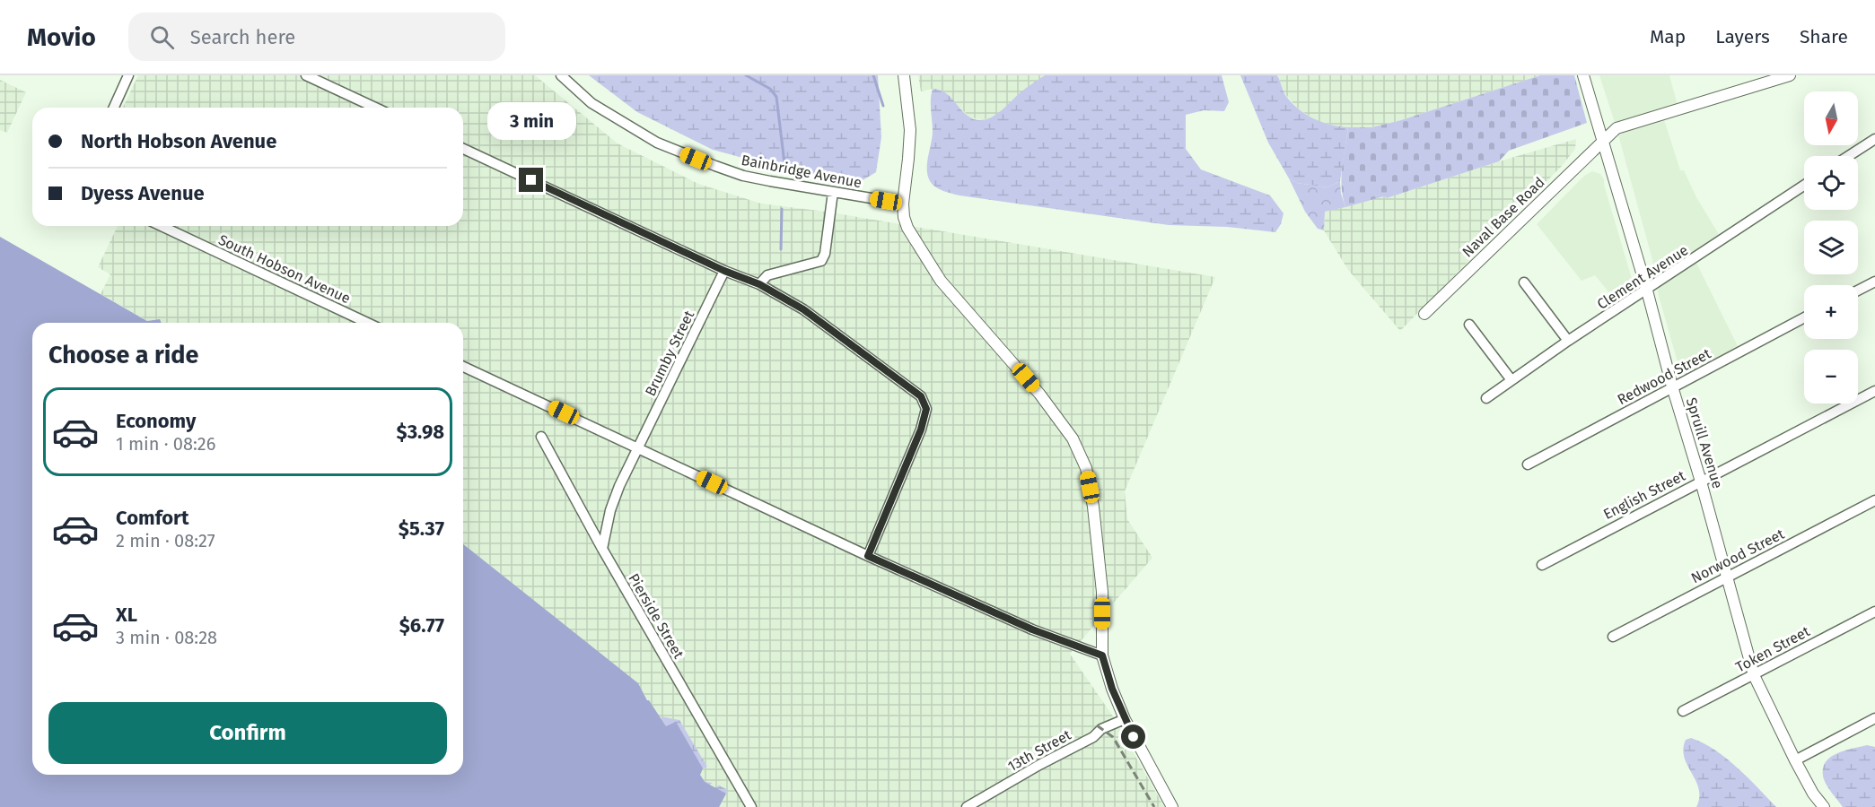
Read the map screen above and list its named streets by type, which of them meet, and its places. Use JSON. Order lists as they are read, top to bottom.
{
  "streets": {
    "street": [
      "Bainbridge Avenue",
      "Naval Base Road",
      "South Hobson Avenue",
      "Clement Avenue",
      "Brumby Street",
      "Redwood Street",
      "Spruill Avenue",
      "English Street",
      "Norwood Street",
      "Pierside Street",
      "Token Street",
      "13th Street"
    ]
  },
  "crossings": [
    ["Naval Base Road", "Spruill Avenue"],
    ["Clement Avenue", "Spruill Avenue"],
    ["Brumby Street", "Pierside Street"],
    ["Redwood Street", "Spruill Avenue"],
    ["Spruill Avenue", "English Street"],
    ["Spruill Avenue", "Norwood Street"],
    ["Spruill Avenue", "Token Street"]
  ],
  "north": "bottom",
  "page": {
    "header": "Movio",
    "search": "Search here",
    "nav": ["Map", "Layers", "Share"],
    "map_buttons": ["+", "−"],
    "bubble": "3 min",
    "banner": ["North Hobson Avenue", "Dyess Avenue"],
    "heading": "Choose a ride",
    "list": [
      {
        "name": "Economy",
        "note": "1 min · 08:26",
        "value": "$3.98"
      },
      {
        "name": "Comfort",
        "note": "2 min · 08:27",
        "value": "$5.37"
      },
      {
        "name": "XL",
        "note": "3 min · 08:28",
        "value": "$6.77"
      }
    ],
    "buttons": "Confirm"
  }
}
